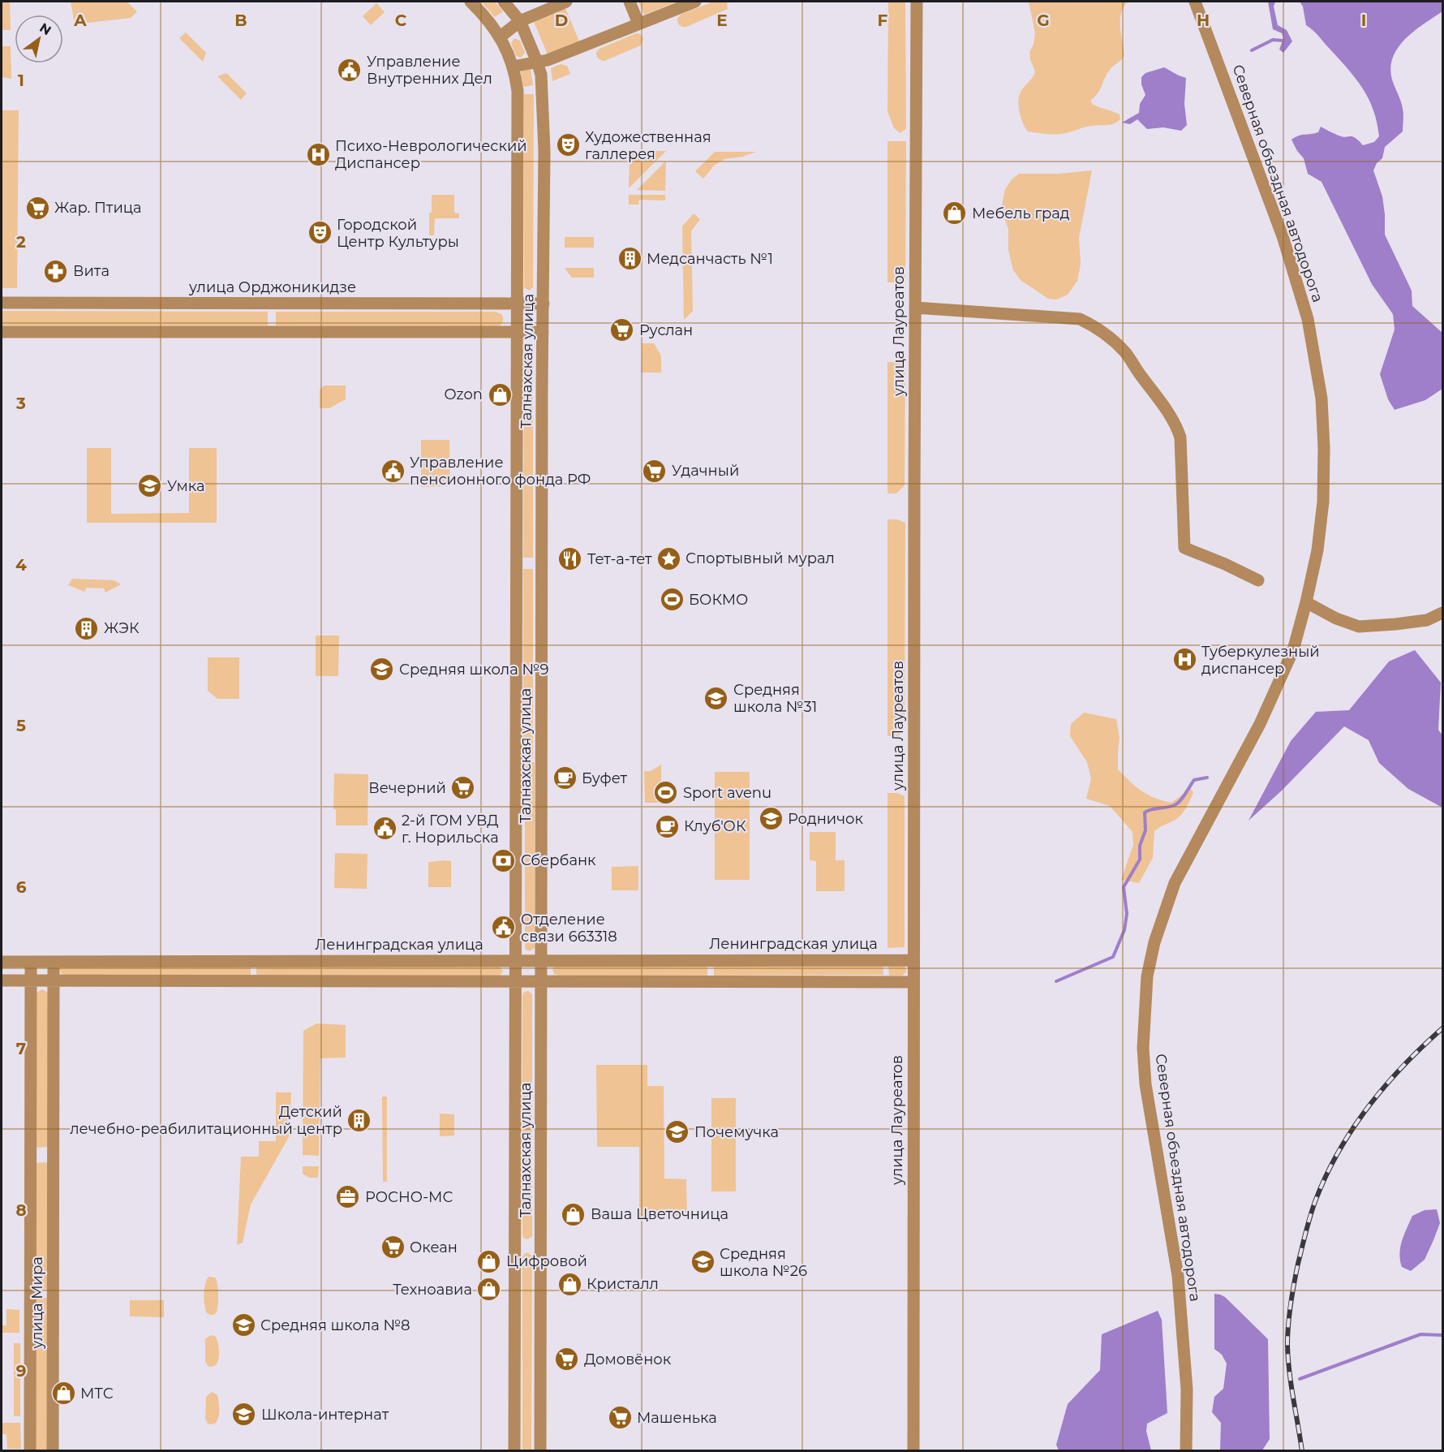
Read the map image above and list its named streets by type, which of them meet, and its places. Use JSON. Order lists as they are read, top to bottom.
{
  "streets": {
    "street": [
      "Северная объездная автодорога",
      "улица Орджоникидзе",
      "улица Лауреатов",
      "Талнахская улица",
      "Ленинградская улица",
      "улица Мира"
    ]
  },
  "crossings": [
    ["улица Орджоникидзе", "Талнахская улица"],
    ["улица Лауреатов", "Ленинградская улица"],
    ["Талнахская улица", "Ленинградская улица"],
    ["Ленинградская улица", "улица Мира"]
  ],
  "places": {
    "public building": [
      "Управление Внутренних Дел",
      "Управление пенсионного фонда РФ",
      "2-й ГОМ УВД г. Норильска",
      "Отделение связи 663318"
    ],
    "theatre": ["Художественная галлерея", "Городской Центр Культуры"],
    "hospital": ["Психо-Неврологический Диспансер", "Туберкулезный диспансер"],
    "supermarket": [
      "Жар. Птица",
      "Руслан",
      "Удачный",
      "Вечерний",
      "Океан",
      "Домовёнок",
      "Машенька"
    ],
    "shop": [
      "Мебель град",
      "Ozon",
      "Ваша Цветочница",
      "Цифровой",
      "Кристалл",
      "Техноавиа",
      "МТС"
    ],
    "building": ["Медсанчасть №1", "ЖЭК", "Детский лечебно-реабилитационный центр"],
    "pharmacy": ["Вита"],
    "school or university": [
      "Умка",
      "Средняя школа №9",
      "Средняя школа №31",
      "Родничок",
      "Почемучка",
      "Средняя школа №26",
      "Средняя школа №8",
      "Школа-интернат"
    ],
    "place": ["Спортывный мурал"],
    "restaurant": ["Тет-а-тет"],
    "sports": ["БОКМО", "Sport avenu"],
    "cafe": ["Буфет", "Клуб'ОК"],
    "bank": ["Сбербанк"],
    "office": ["РОСНО-МС"]
  },
  "north": "top right",
  "grid": {
    "columns": [
      "A",
      "B",
      "C",
      "D",
      "E",
      "F",
      "G",
      "H",
      "I"
    ],
    "rows": [
      "1",
      "2",
      "3",
      "4",
      "5",
      "6",
      "7",
      "8",
      "9"
    ]
  }
}
